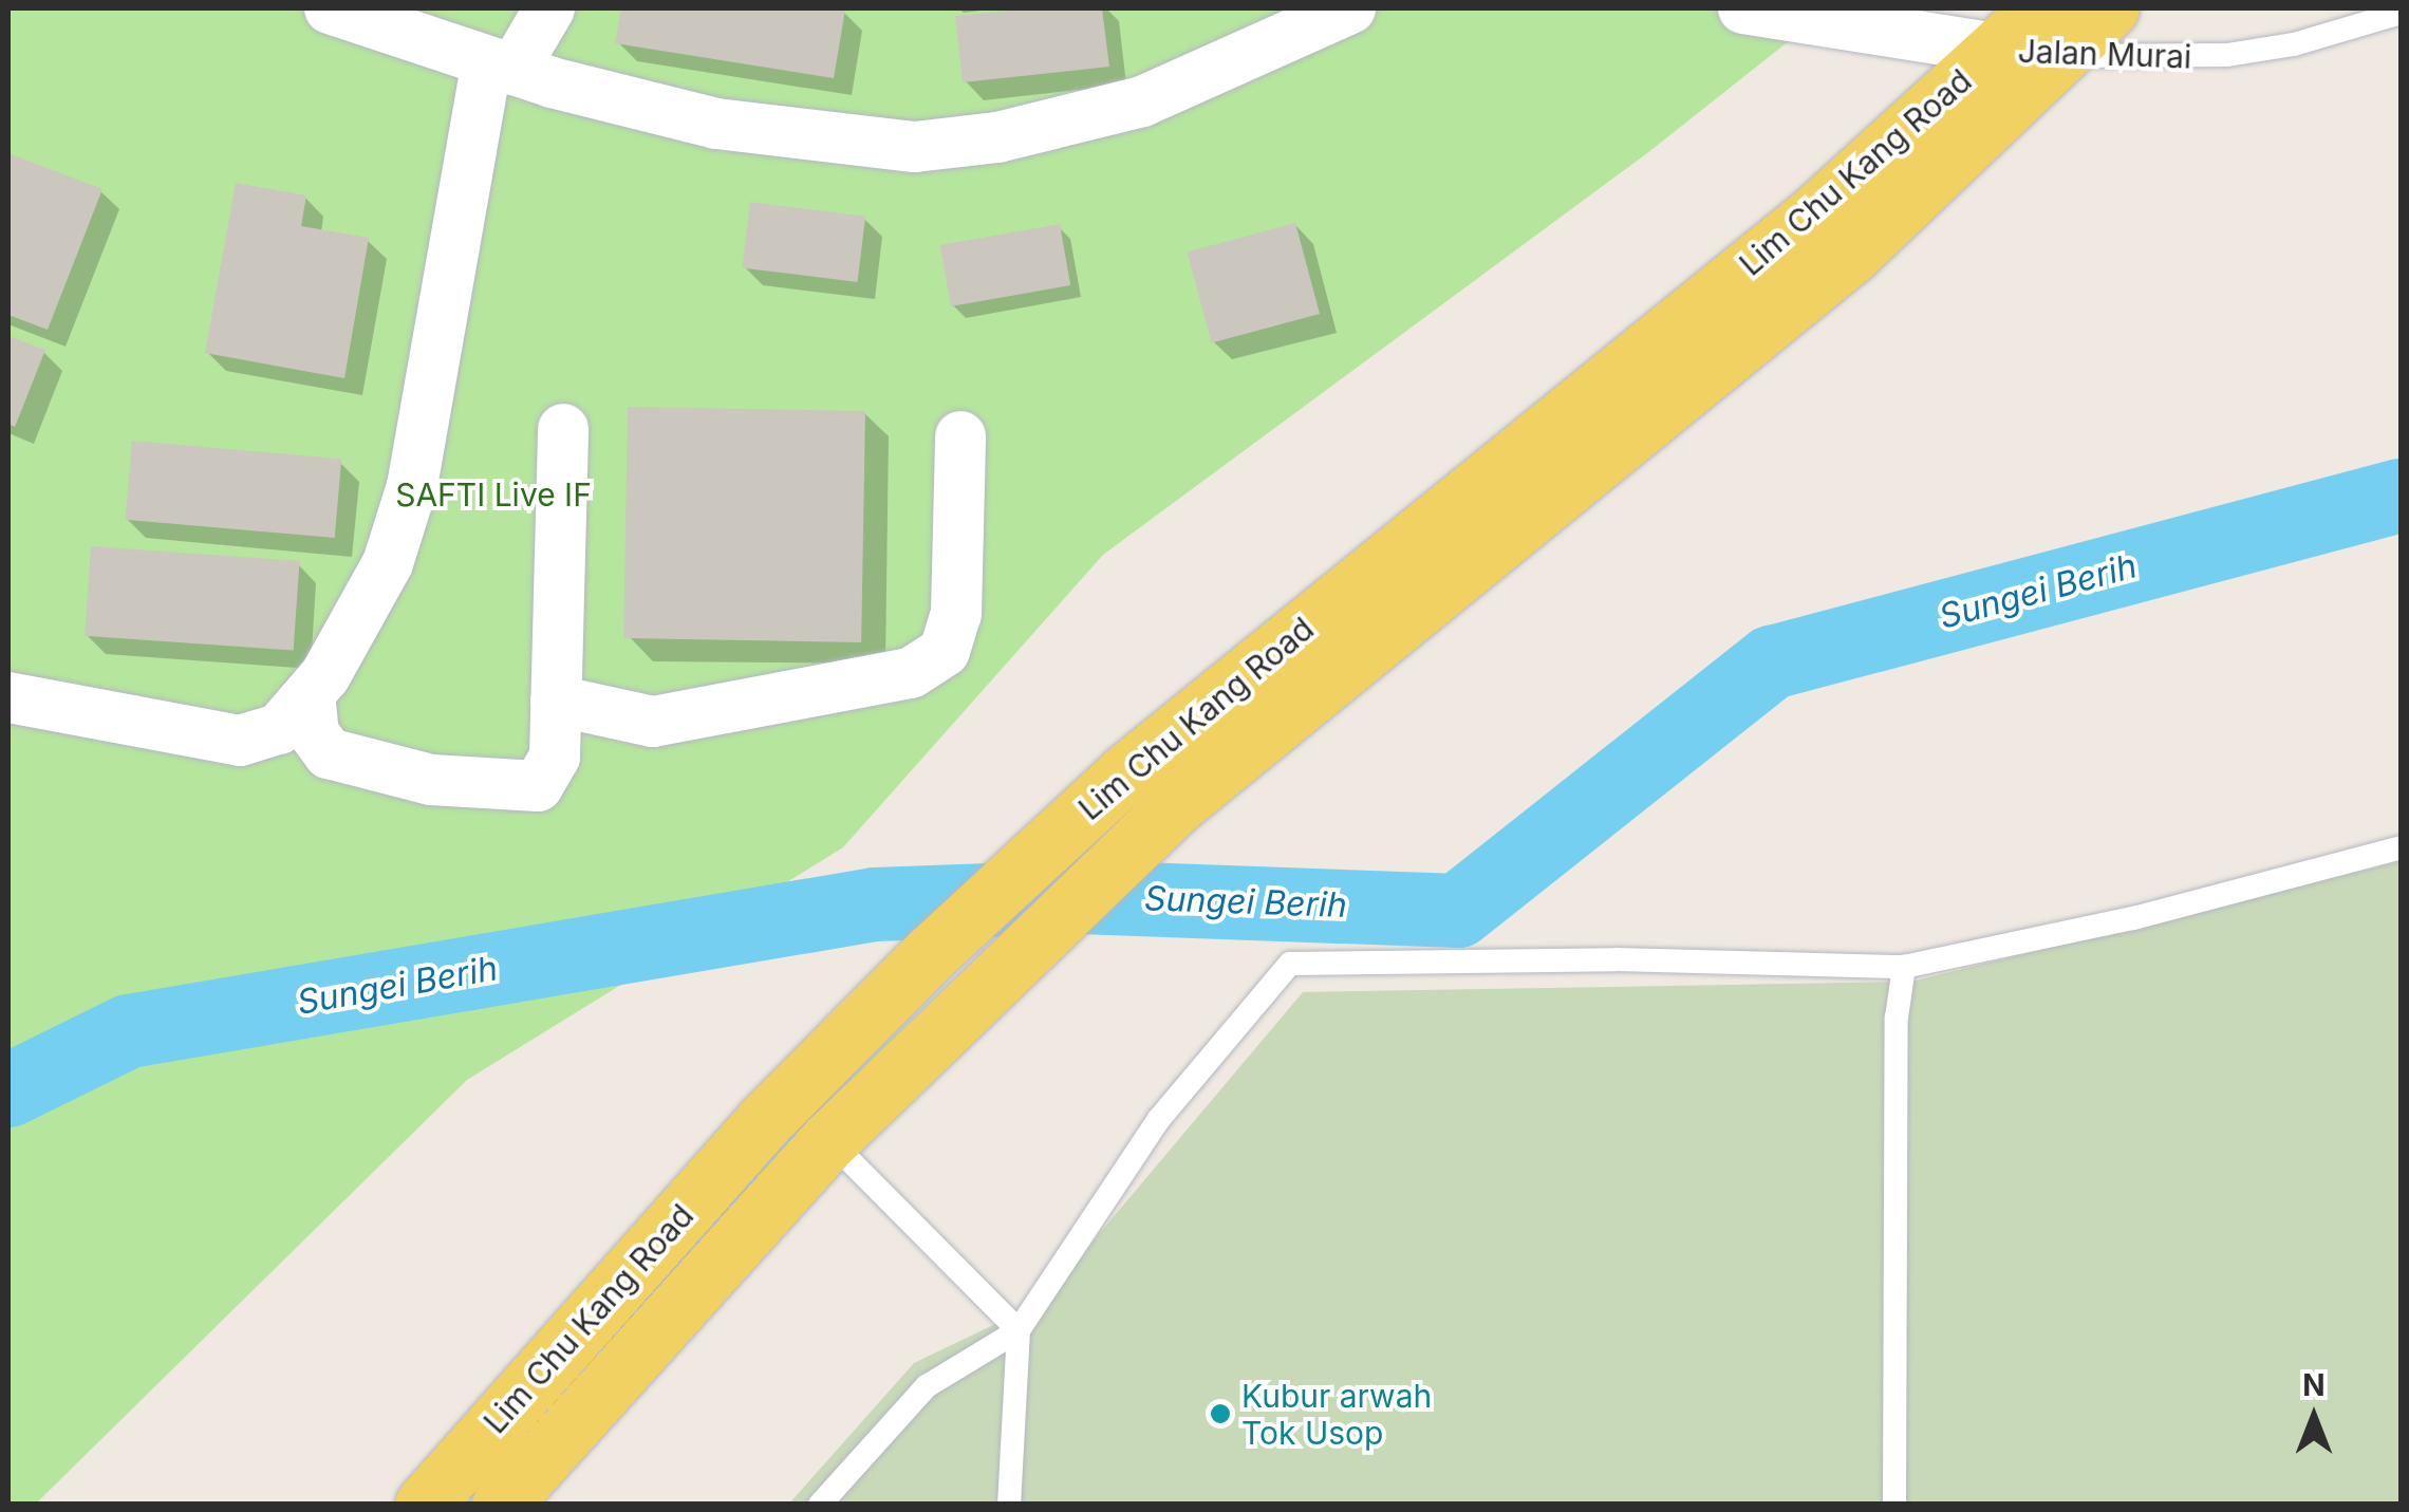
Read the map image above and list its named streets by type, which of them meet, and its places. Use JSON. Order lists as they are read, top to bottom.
{
  "streets": {
    "main road": ["Lim Chu Kang Road"],
    "street": ["Jalan Murai"]
  },
  "crossings": [
    ["Jalan Murai", "Lim Chu Kang Road"]
  ],
  "water": ["Sungei Berih"],
  "parks": ["SAFTI Live IF"],
  "places": ["Kubur arwah Tok Usop"],
  "north": "top"
}
